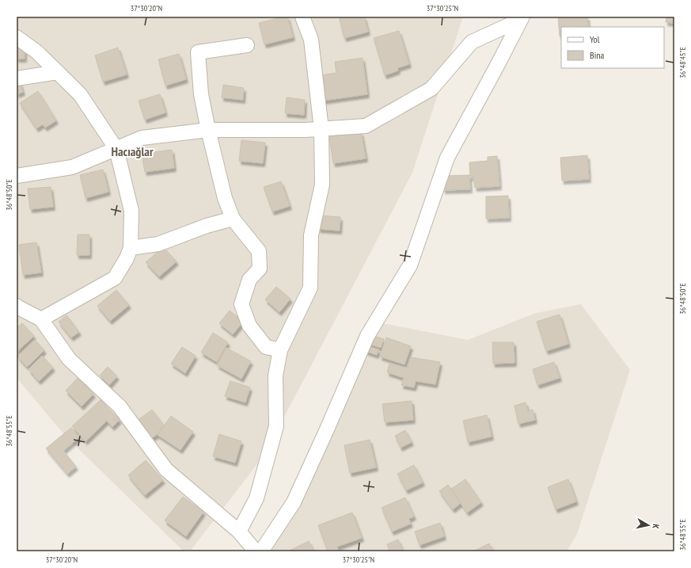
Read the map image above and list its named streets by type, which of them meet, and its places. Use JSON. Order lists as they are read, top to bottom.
{
  "districts": ["Hacıağlar"],
  "legend": ["Yol", "Bina"],
  "north": "right",
  "coordinates": [
    "37°30'20\"N",
    "37°30'25\"N",
    "36°48'45\"E",
    "36°48'50\"E",
    "36°48'55\"E"
  ]
}
